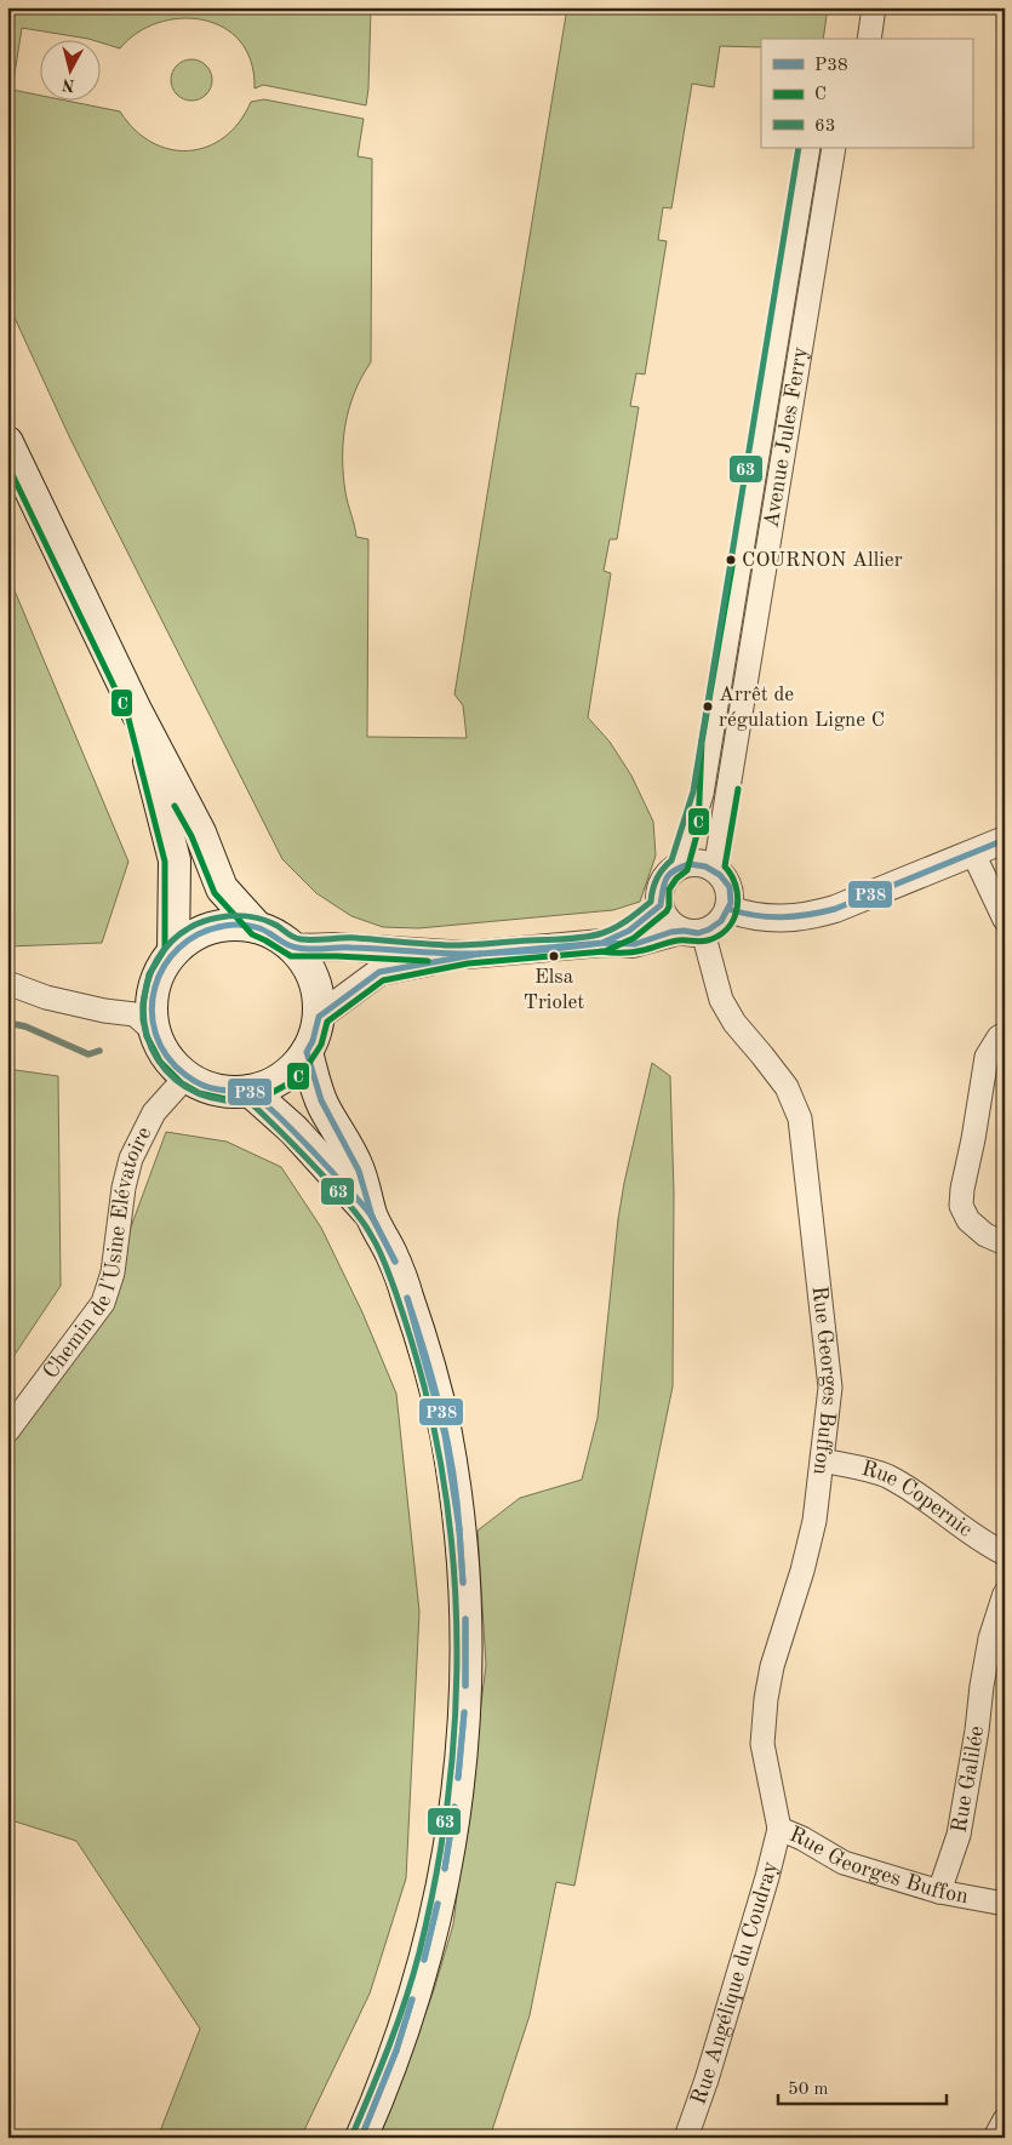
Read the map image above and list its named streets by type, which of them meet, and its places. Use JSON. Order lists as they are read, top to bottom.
{
  "streets": {
    "street": [
      "Avenue Jules Ferry",
      "Chemin de l'Usine Elévatoire",
      "Rue Georges Buffon",
      "Rue Copernic",
      "Rue Galilée",
      "Rue Angélique du Coudray"
    ]
  },
  "crossings": [
    ["Avenue Jules Ferry", "Rue Georges Buffon"],
    ["Rue Georges Buffon", "Rue Copernic"],
    ["Rue Georges Buffon", "Rue Galilée"],
    ["Rue Georges Buffon", "Rue Angélique du Coudray"]
  ],
  "places": ["COURNON Allier", "Arrêt de régulation Ligne C", "Elsa Triolet"],
  "lines": ["transit line 63", "transit line C", "transit line P38"],
  "legend": ["P38", "C", "63"],
  "scale_bar": "50 m",
  "north": "bottom"
}
